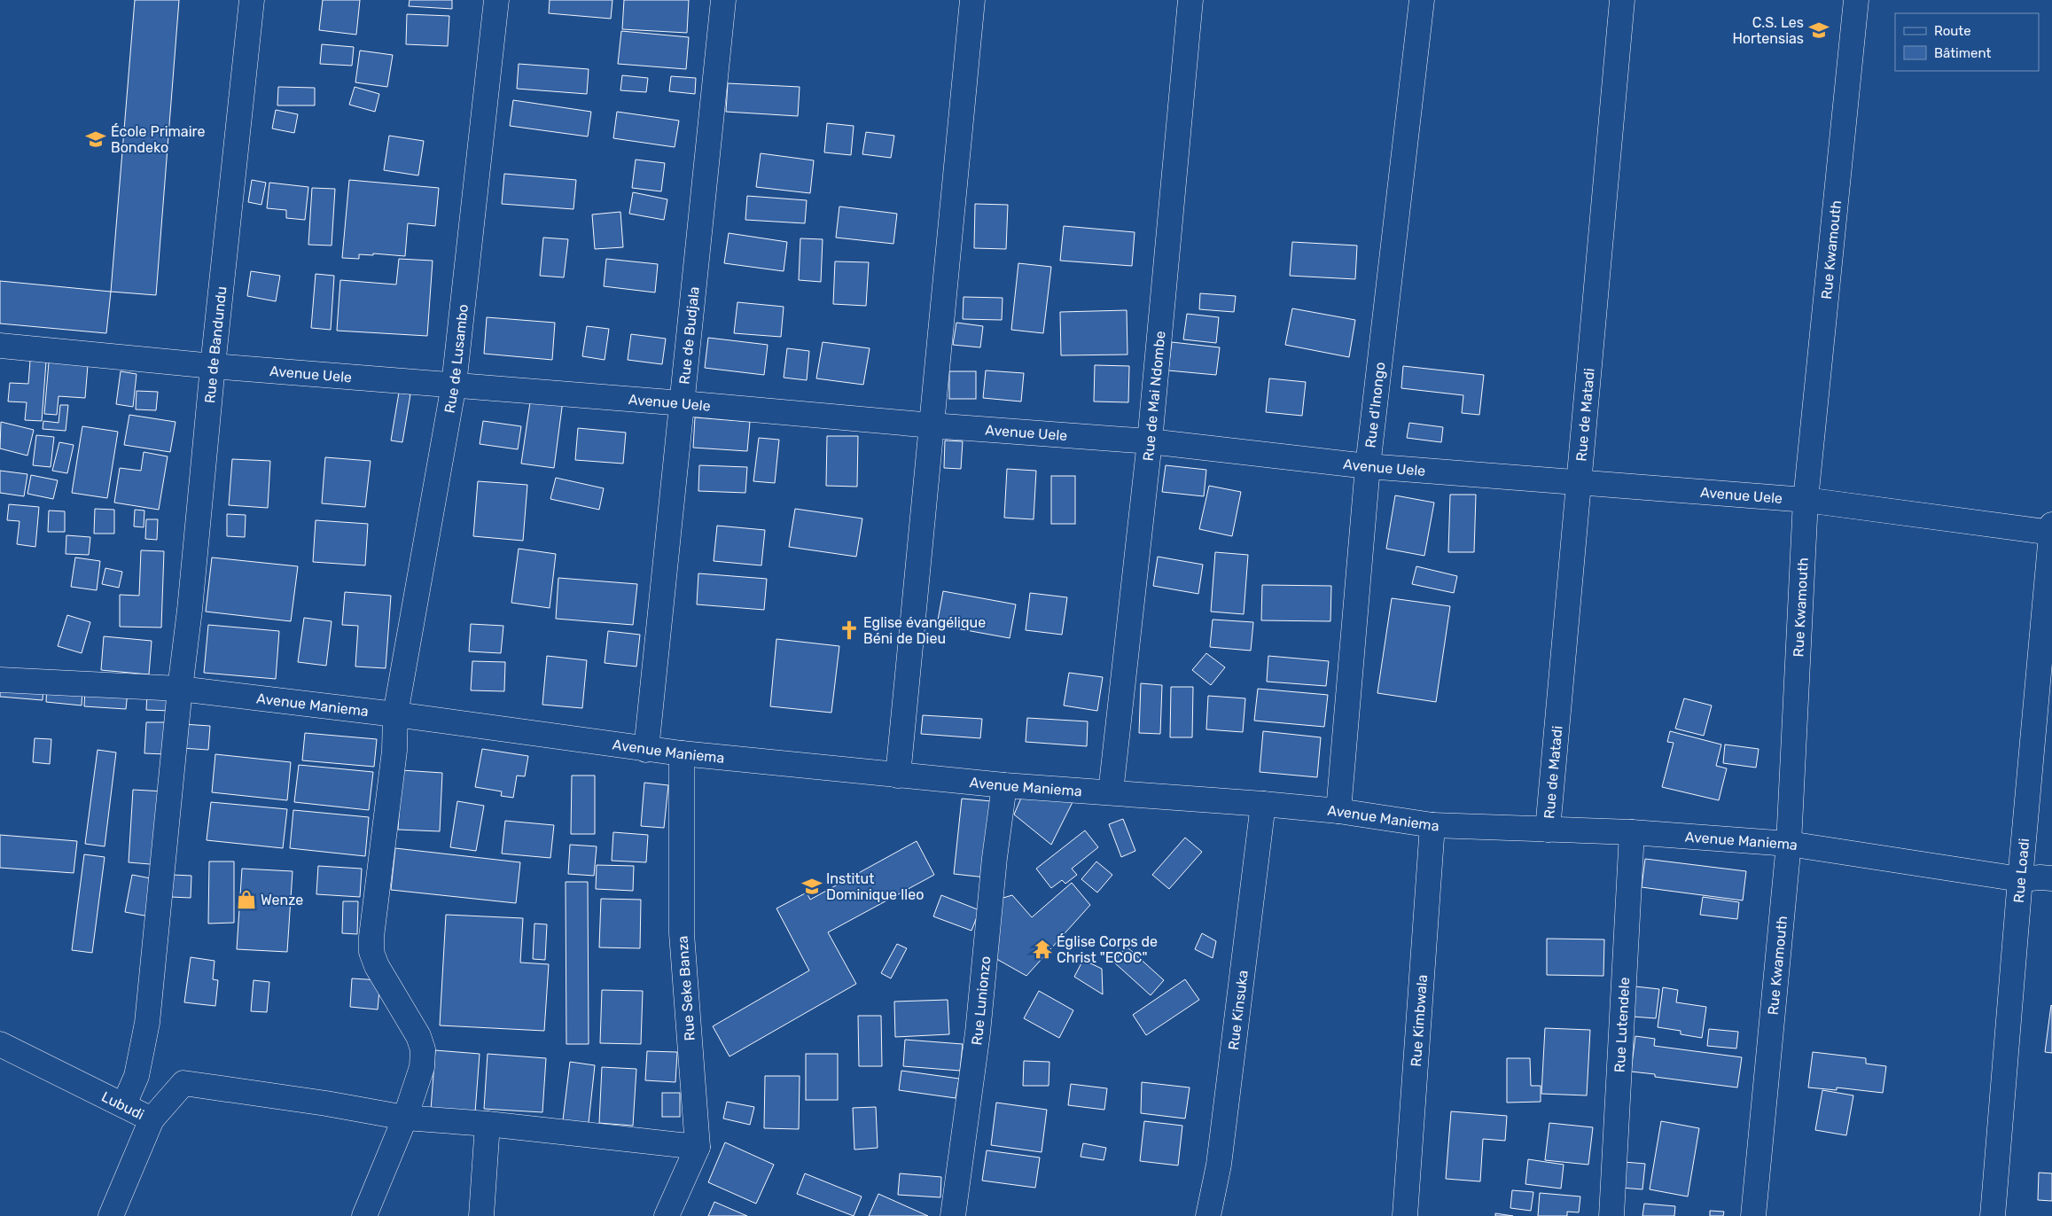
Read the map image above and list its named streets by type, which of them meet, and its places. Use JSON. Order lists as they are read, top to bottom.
{
  "streets": {
    "street": [
      "Rue Kwamouth",
      "Rue de Budjala",
      "Rue de Bandundu",
      "Rue de Lusambo",
      "Avenue Uele",
      "Rue de Mai Ndombe",
      "Rue d'Inongo",
      "Rue de Matadi",
      "Avenue Maniema",
      "Rue Loadi",
      "Rue Seke Banza",
      "Rue Lunionzo",
      "Rue Kinsuka",
      "Rue Kimbwala",
      "Rue Lutendele",
      "Lubudi"
    ]
  },
  "crossings": [
    ["Rue Kwamouth", "Avenue Uele"],
    ["Rue Kwamouth", "Avenue Maniema"],
    ["Rue de Budjala", "Avenue Uele"],
    ["Rue de Budjala", "Avenue Maniema"],
    ["Rue de Bandundu", "Avenue Uele"],
    ["Rue de Bandundu", "Avenue Maniema"],
    ["Rue de Bandundu", "Lubudi"],
    ["Rue de Lusambo", "Avenue Uele"],
    ["Rue de Lusambo", "Avenue Maniema"],
    ["Avenue Uele", "Rue de Mai Ndombe"],
    ["Avenue Uele", "Rue d'Inongo"],
    ["Avenue Uele", "Rue de Matadi"],
    ["Avenue Uele", "Rue Loadi"],
    ["Rue de Mai Ndombe", "Avenue Maniema"],
    ["Rue d'Inongo", "Avenue Maniema"],
    ["Rue de Matadi", "Avenue Maniema"],
    ["Avenue Maniema", "Rue Loadi"],
    ["Avenue Maniema", "Rue Seke Banza"],
    ["Avenue Maniema", "Rue Lunionzo"],
    ["Avenue Maniema", "Rue Kinsuka"],
    ["Avenue Maniema", "Rue Kimbwala"],
    ["Avenue Maniema", "Rue Lutendele"]
  ],
  "places": {
    "school or university": ["C.S. Les Hortensias", "École Primaire Bondeko", "Institut Dominique Ileo"],
    "church": ["Eglise évangélique Béni de Dieu"],
    "shop": ["Wenze"],
    "temple": ["Église Corps de Christ \"ECOC\""]
  },
  "legend": ["Route", "Bâtiment"]
}
